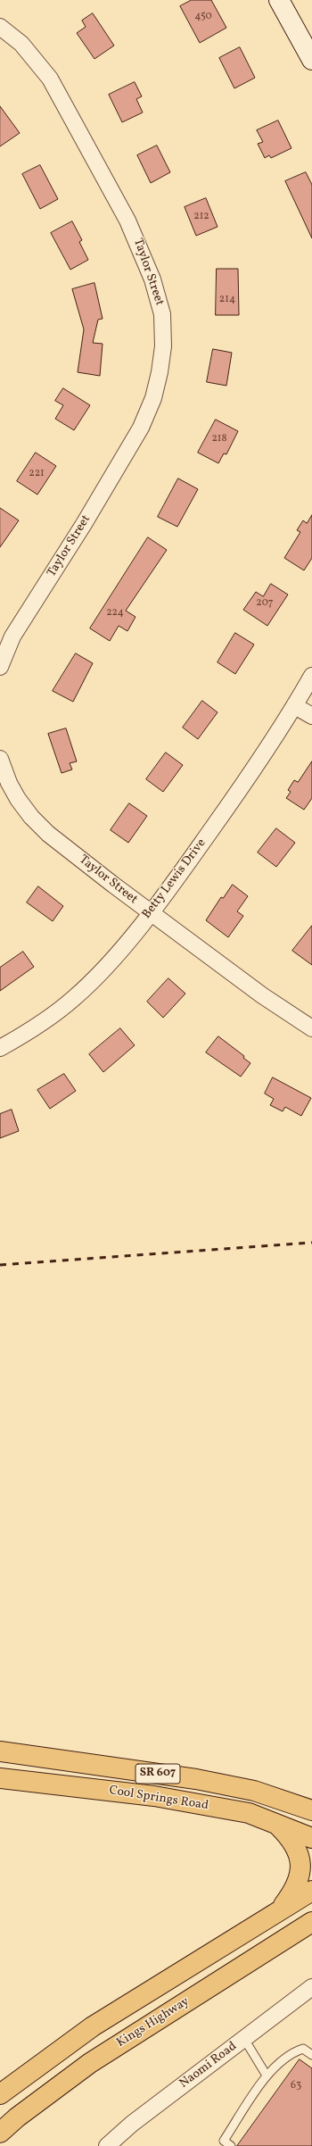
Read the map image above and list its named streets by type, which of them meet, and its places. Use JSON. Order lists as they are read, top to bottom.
{
  "streets": {
    "main road": ["SR 607", "Cool Springs Road", "Kings Highway"],
    "street": ["Taylor Street", "Betty Lewis Drive", "Naomi Road"]
  },
  "crossings": [
    ["Taylor Street", "Betty Lewis Drive"]
  ],
  "house_numbers": [
    "450",
    "212",
    "214",
    "218",
    "221",
    "207",
    "224",
    "63"
  ]
}
